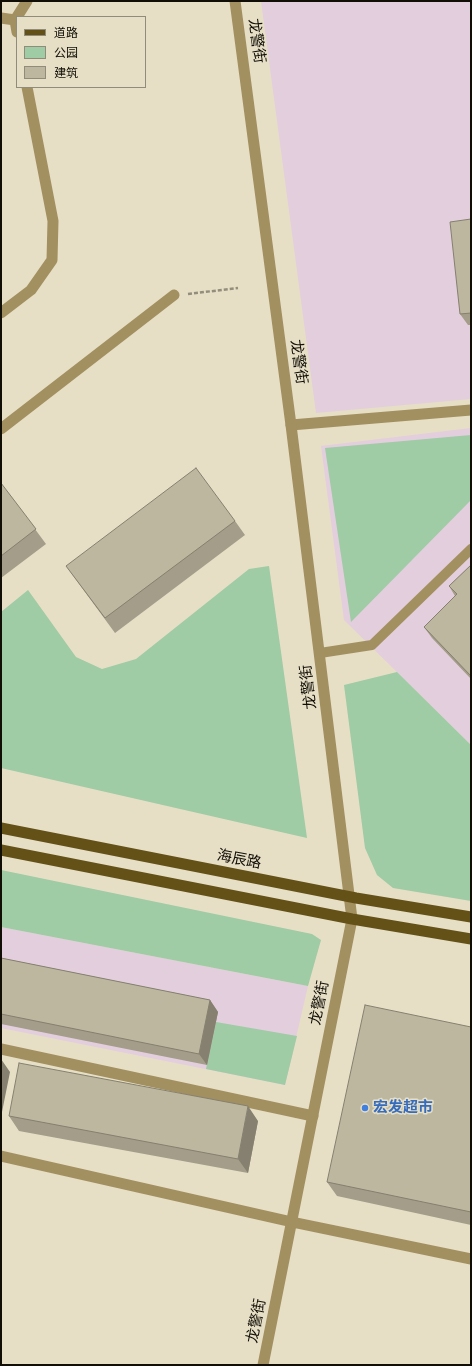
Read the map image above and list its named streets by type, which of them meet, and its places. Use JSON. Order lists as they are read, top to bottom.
{
  "streets": {
    "main road": ["海辰路"],
    "street": ["龙警街"]
  },
  "crossings": [
    ["龙警街", "海辰路"]
  ],
  "places": ["宏发超市"],
  "legend": ["道路", "公园", "建筑"]
}
